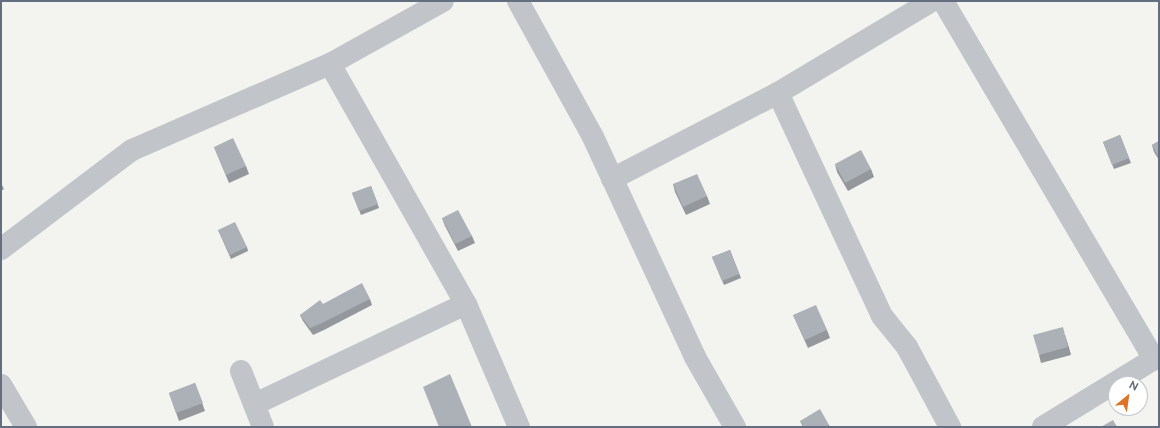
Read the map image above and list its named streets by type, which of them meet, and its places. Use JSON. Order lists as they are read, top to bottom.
{
  "north": "top right"
}
